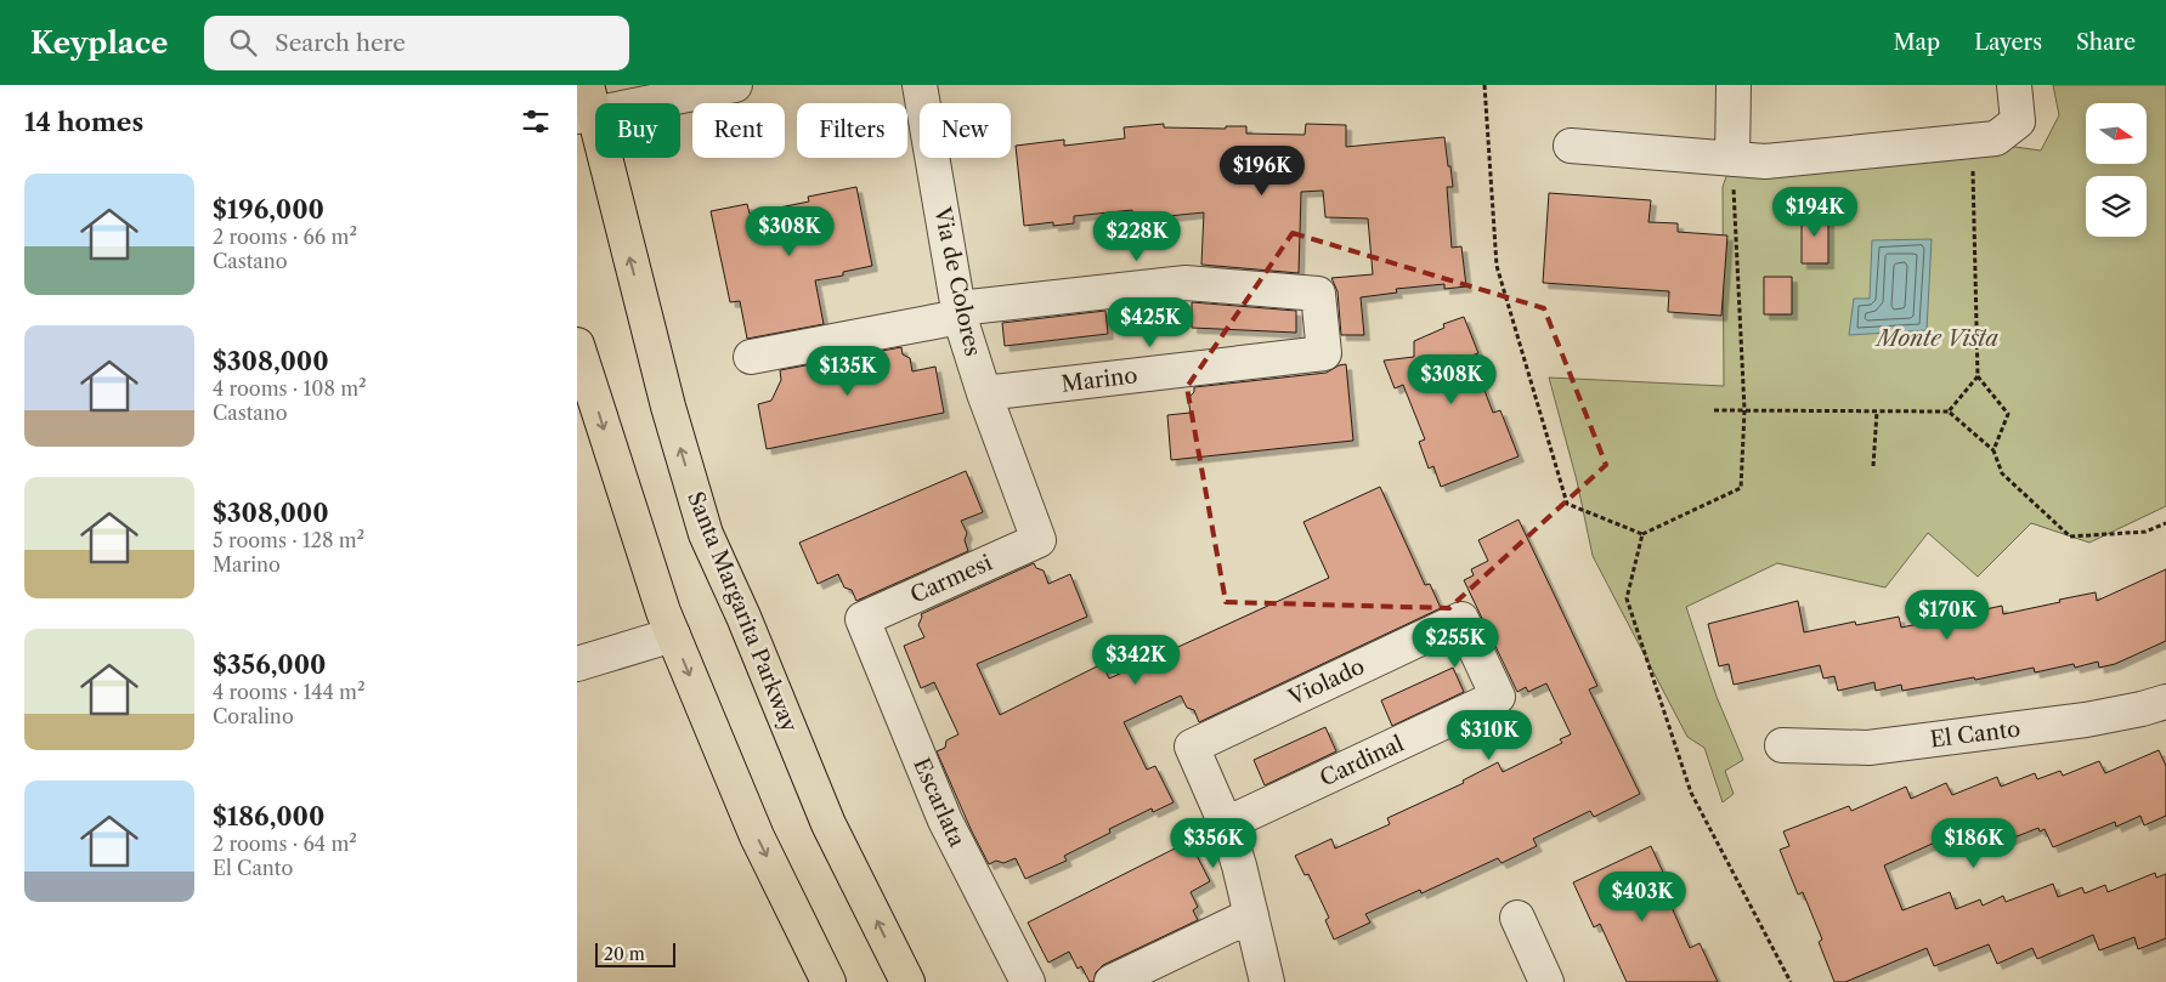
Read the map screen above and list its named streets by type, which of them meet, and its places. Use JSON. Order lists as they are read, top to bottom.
{
  "streets": {
    "main road": ["Santa Margarita Parkway"],
    "street": [
      "Via de Colores",
      "Marino",
      "Carmesi",
      "Violado",
      "El Canto",
      "Cardinal",
      "Escarlata"
    ]
  },
  "crossings": [
    ["Via de Colores", "Marino"],
    ["Via de Colores", "Carmesi"],
    ["Carmesi", "Escarlata"],
    ["Violado", "Cardinal"]
  ],
  "parks": ["Monte Vista"],
  "scale_bar": "20 m",
  "north": "right",
  "page": {
    "header": "Keyplace",
    "search": "Search here",
    "nav": ["Map", "Layers", "Share"],
    "heading": "14 homes",
    "chip": [
      "Buy",
      "Rent",
      "Filters",
      "New"
    ],
    "price": [
      "$196K",
      "$194K",
      "$308K",
      "$228K",
      "$425K",
      "$135K",
      "$308K",
      "$170K",
      "$255K",
      "$342K",
      "$310K",
      "$356K",
      "$186K",
      "$403K"
    ],
    "list": [
      {
        "name": "$196,000",
        "note": "2 rooms · 66 m² · Castano"
      },
      {
        "name": "$308,000",
        "note": "4 rooms · 108 m² · Castano"
      },
      {
        "name": "$308,000",
        "note": "5 rooms · 128 m² · Marino"
      },
      {
        "name": "$356,000",
        "note": "4 rooms · 144 m² · Coralino"
      },
      {
        "name": "$186,000",
        "note": "2 rooms · 64 m² · El Canto"
      }
    ],
    "scale": "20 m"
  }
}
